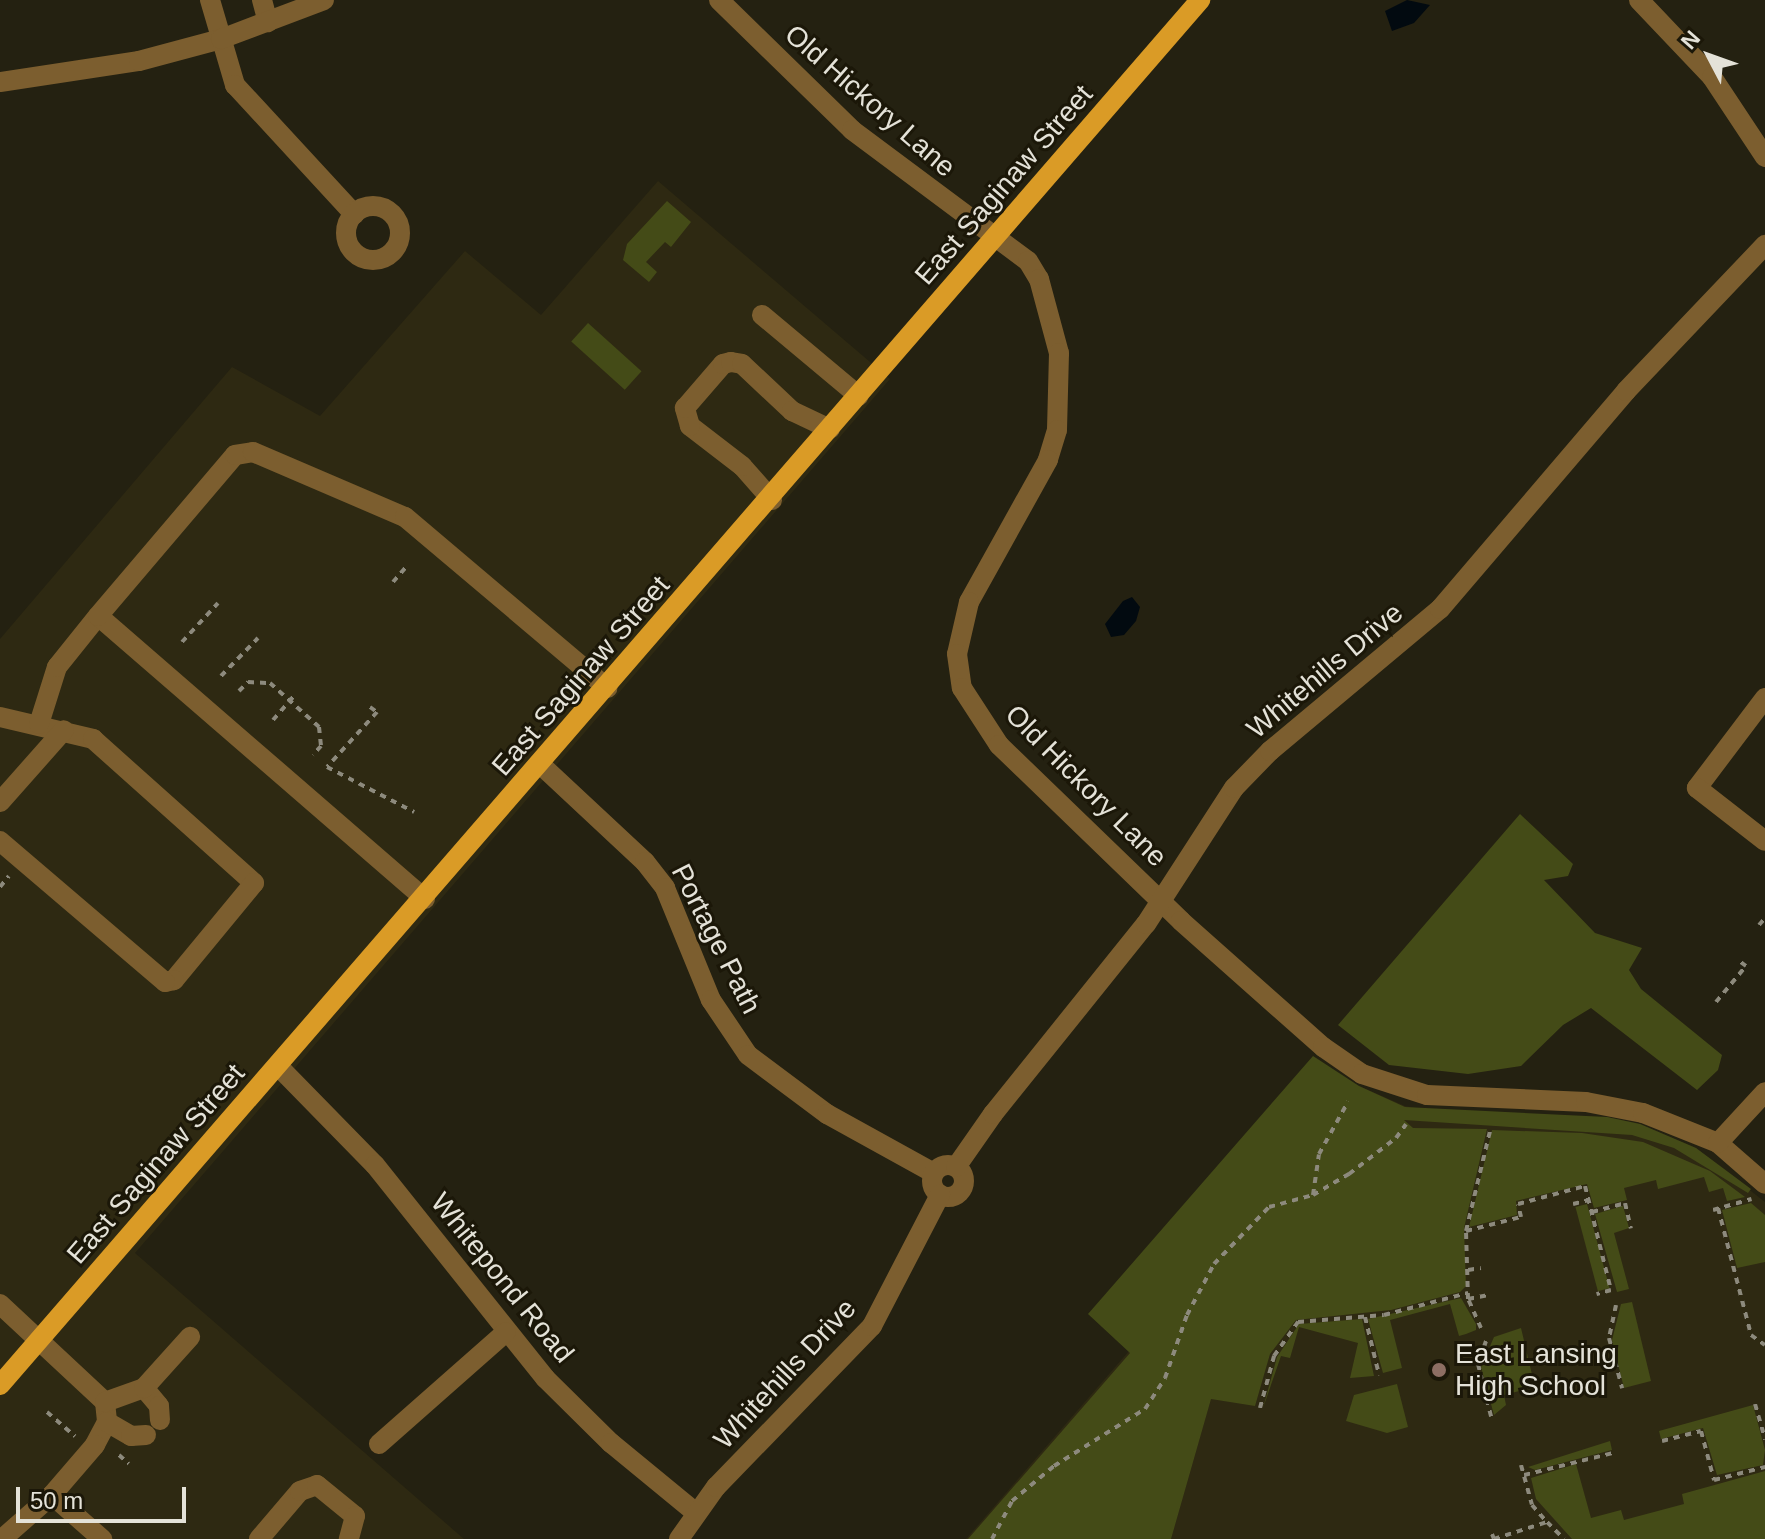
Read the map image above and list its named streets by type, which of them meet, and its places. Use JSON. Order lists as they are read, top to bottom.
{
  "streets": {
    "main road": ["East Saginaw Street"],
    "street": [
      "Old Hickory Lane",
      "Whitehills Drive",
      "Portage Path",
      "Whitepond Road"
    ]
  },
  "crossings": [
    ["Old Hickory Lane", "East Saginaw Street"],
    ["Old Hickory Lane", "Whitehills Drive"],
    ["East Saginaw Street", "Portage Path"],
    ["East Saginaw Street", "Whitepond Road"],
    ["Whitehills Drive", "Portage Path"],
    ["Whitehills Drive", "Whitepond Road"]
  ],
  "places": ["East Lansing High School"],
  "scale_bar": "50 m",
  "north": "top left"
}
